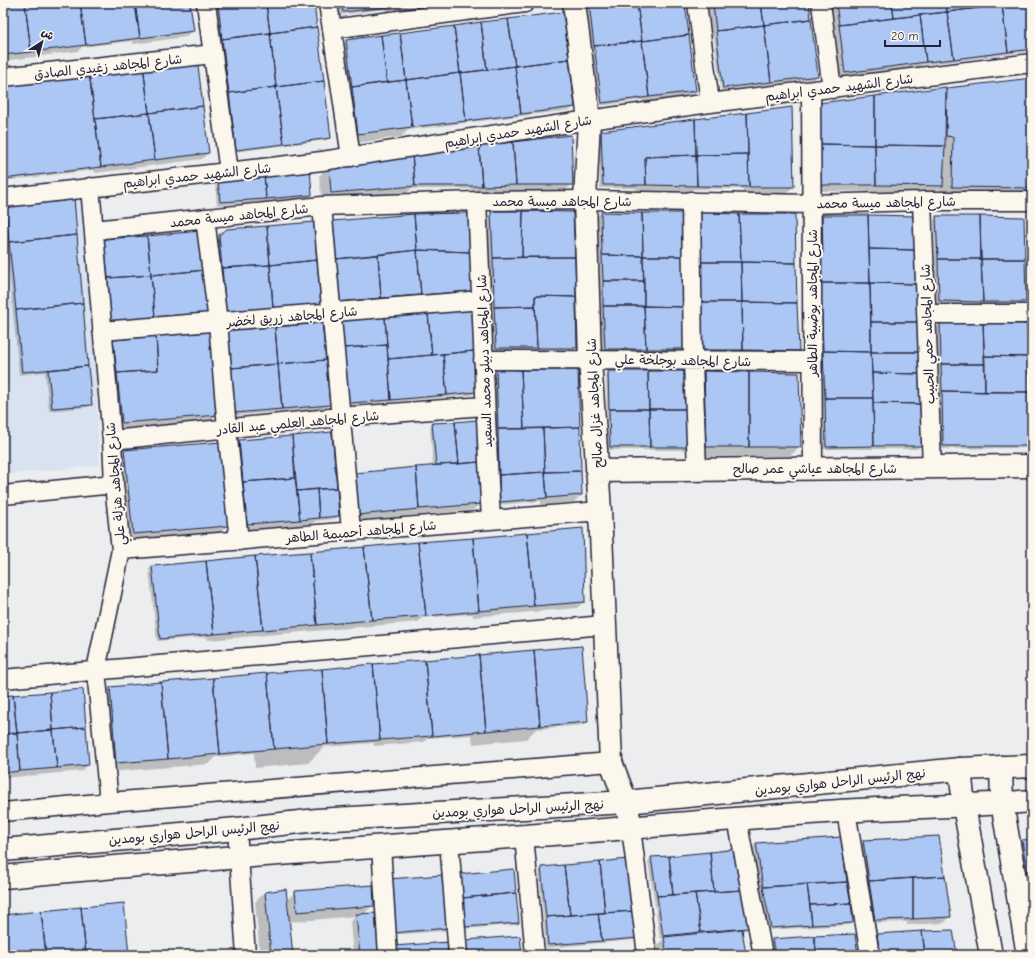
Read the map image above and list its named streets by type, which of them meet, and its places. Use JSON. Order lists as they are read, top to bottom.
{
  "streets": {
    "main road": ["شارع المجاهد غزال صالح", "شارع المجاهد عياشي عمر صالح", "نهج الرئيس الراحل هواري بومدين"],
    "street": [
      "شارع المجاهد زغيدي الصادق",
      "شارع الشهيد حمدي ابراهيم",
      "شارع المجاهد ميسة محمد",
      "شارع المجاهد بوضبية الطاهر",
      "شارع المجاهد زريق لخضر",
      "شارع المجاهد حمي الحبيب",
      "شارع المجاهد بوجلخة علي",
      "شارع المجاهد دبيلو محمد السعيد",
      "شارع المجاهد العلمي عبد القادر",
      "شارع المجاهد هزلة علي",
      "شارع المجاهد أحميمة الطاهر"
    ]
  },
  "crossings": [
    ["شارع الشهيد حمدي ابراهيم", "شارع المجاهد بوضبية الطاهر"],
    ["شارع الشهيد حمدي ابراهيم", "شارع المجاهد غزال صالح"],
    ["شارع الشهيد حمدي ابراهيم", "شارع المجاهد هزلة علي"],
    ["شارع المجاهد ميسة محمد", "شارع المجاهد بوضبية الطاهر"],
    ["شارع المجاهد ميسة محمد", "شارع المجاهد حمي الحبيب"],
    ["شارع المجاهد ميسة محمد", "شارع المجاهد دبيلو محمد السعيد"],
    ["شارع المجاهد ميسة محمد", "شارع المجاهد غزال صالح"],
    ["شارع المجاهد ميسة محمد", "شارع المجاهد هزلة علي"],
    ["شارع المجاهد بوضبية الطاهر", "شارع المجاهد بوجلخة علي"],
    ["شارع المجاهد بوضبية الطاهر", "شارع المجاهد عياشي عمر صالح"],
    ["شارع المجاهد زريق لخضر", "شارع المجاهد دبيلو محمد السعيد"],
    ["شارع المجاهد زريق لخضر", "شارع المجاهد هزلة علي"],
    ["شارع المجاهد حمي الحبيب", "شارع المجاهد عياشي عمر صالح"],
    ["شارع المجاهد بوجلخة علي", "شارع المجاهد دبيلو محمد السعيد"],
    ["شارع المجاهد بوجلخة علي", "شارع المجاهد غزال صالح"],
    ["شارع المجاهد دبيلو محمد السعيد", "شارع المجاهد العلمي عبد القادر"],
    ["شارع المجاهد دبيلو محمد السعيد", "شارع المجاهد أحميمة الطاهر"],
    ["شارع المجاهد غزال صالح", "شارع المجاهد عياشي عمر صالح"],
    ["شارع المجاهد غزال صالح", "شارع المجاهد أحميمة الطاهر"],
    ["شارع المجاهد غزال صالح", "نهج الرئيس الراحل هواري بومدين"],
    ["شارع المجاهد العلمي عبد القادر", "شارع المجاهد هزلة علي"],
    ["شارع المجاهد هزلة علي", "شارع المجاهد أحميمة الطاهر"]
  ],
  "scale_bar": "20 m",
  "north": "top right"
}
